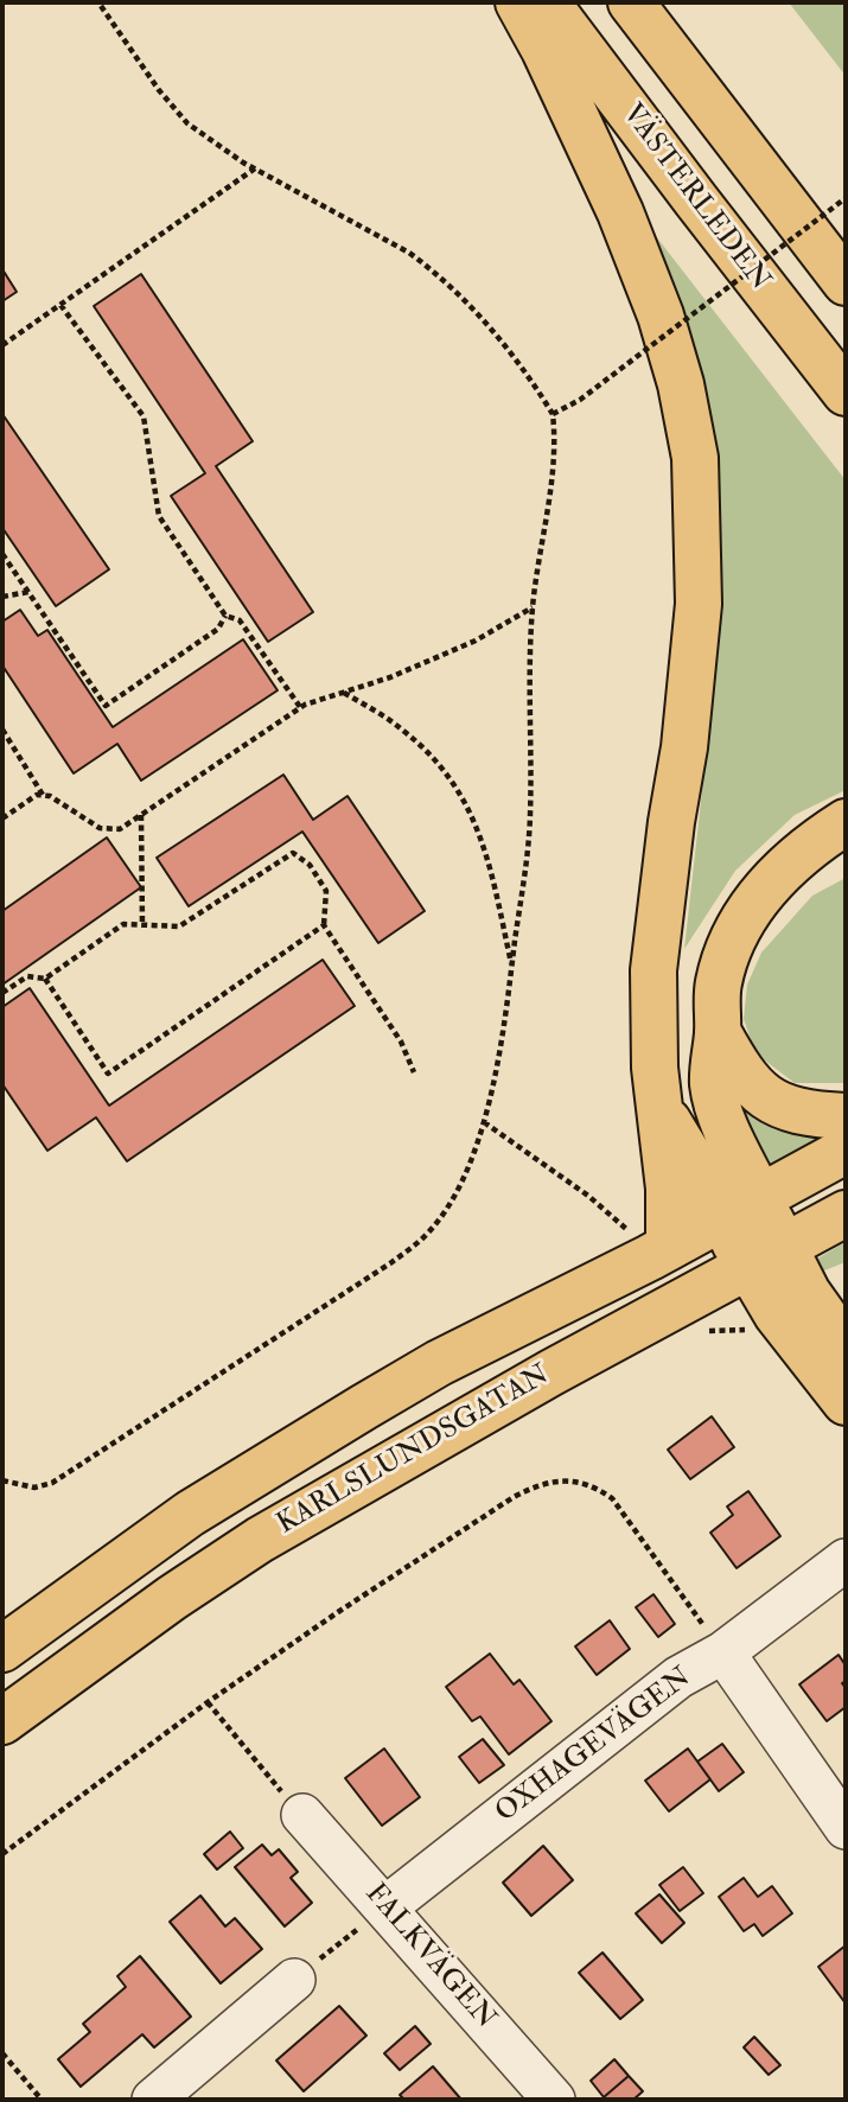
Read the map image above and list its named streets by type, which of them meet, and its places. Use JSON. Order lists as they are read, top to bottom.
{
  "streets": {
    "main road": ["VÄSTERLEDEN", "KARLSLUNDSGATAN"],
    "street": ["OXHAGEVÄGEN", "FALKVÄGEN"]
  },
  "crossings": [
    ["OXHAGEVÄGEN", "FALKVÄGEN"]
  ]
}
